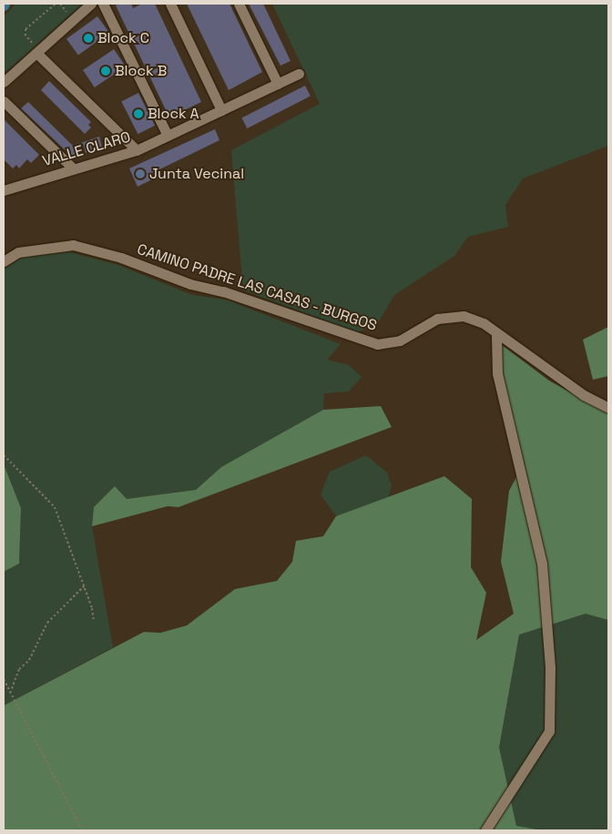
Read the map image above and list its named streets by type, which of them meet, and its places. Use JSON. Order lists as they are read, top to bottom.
{
  "streets": {
    "street": ["VALLE CLARO", "CAMINO PADRE LAS CASAS - BURGOS"]
  },
  "places": [
    "Block C",
    "Block B",
    "Block A",
    "Junta Vecinal"
  ]
}
